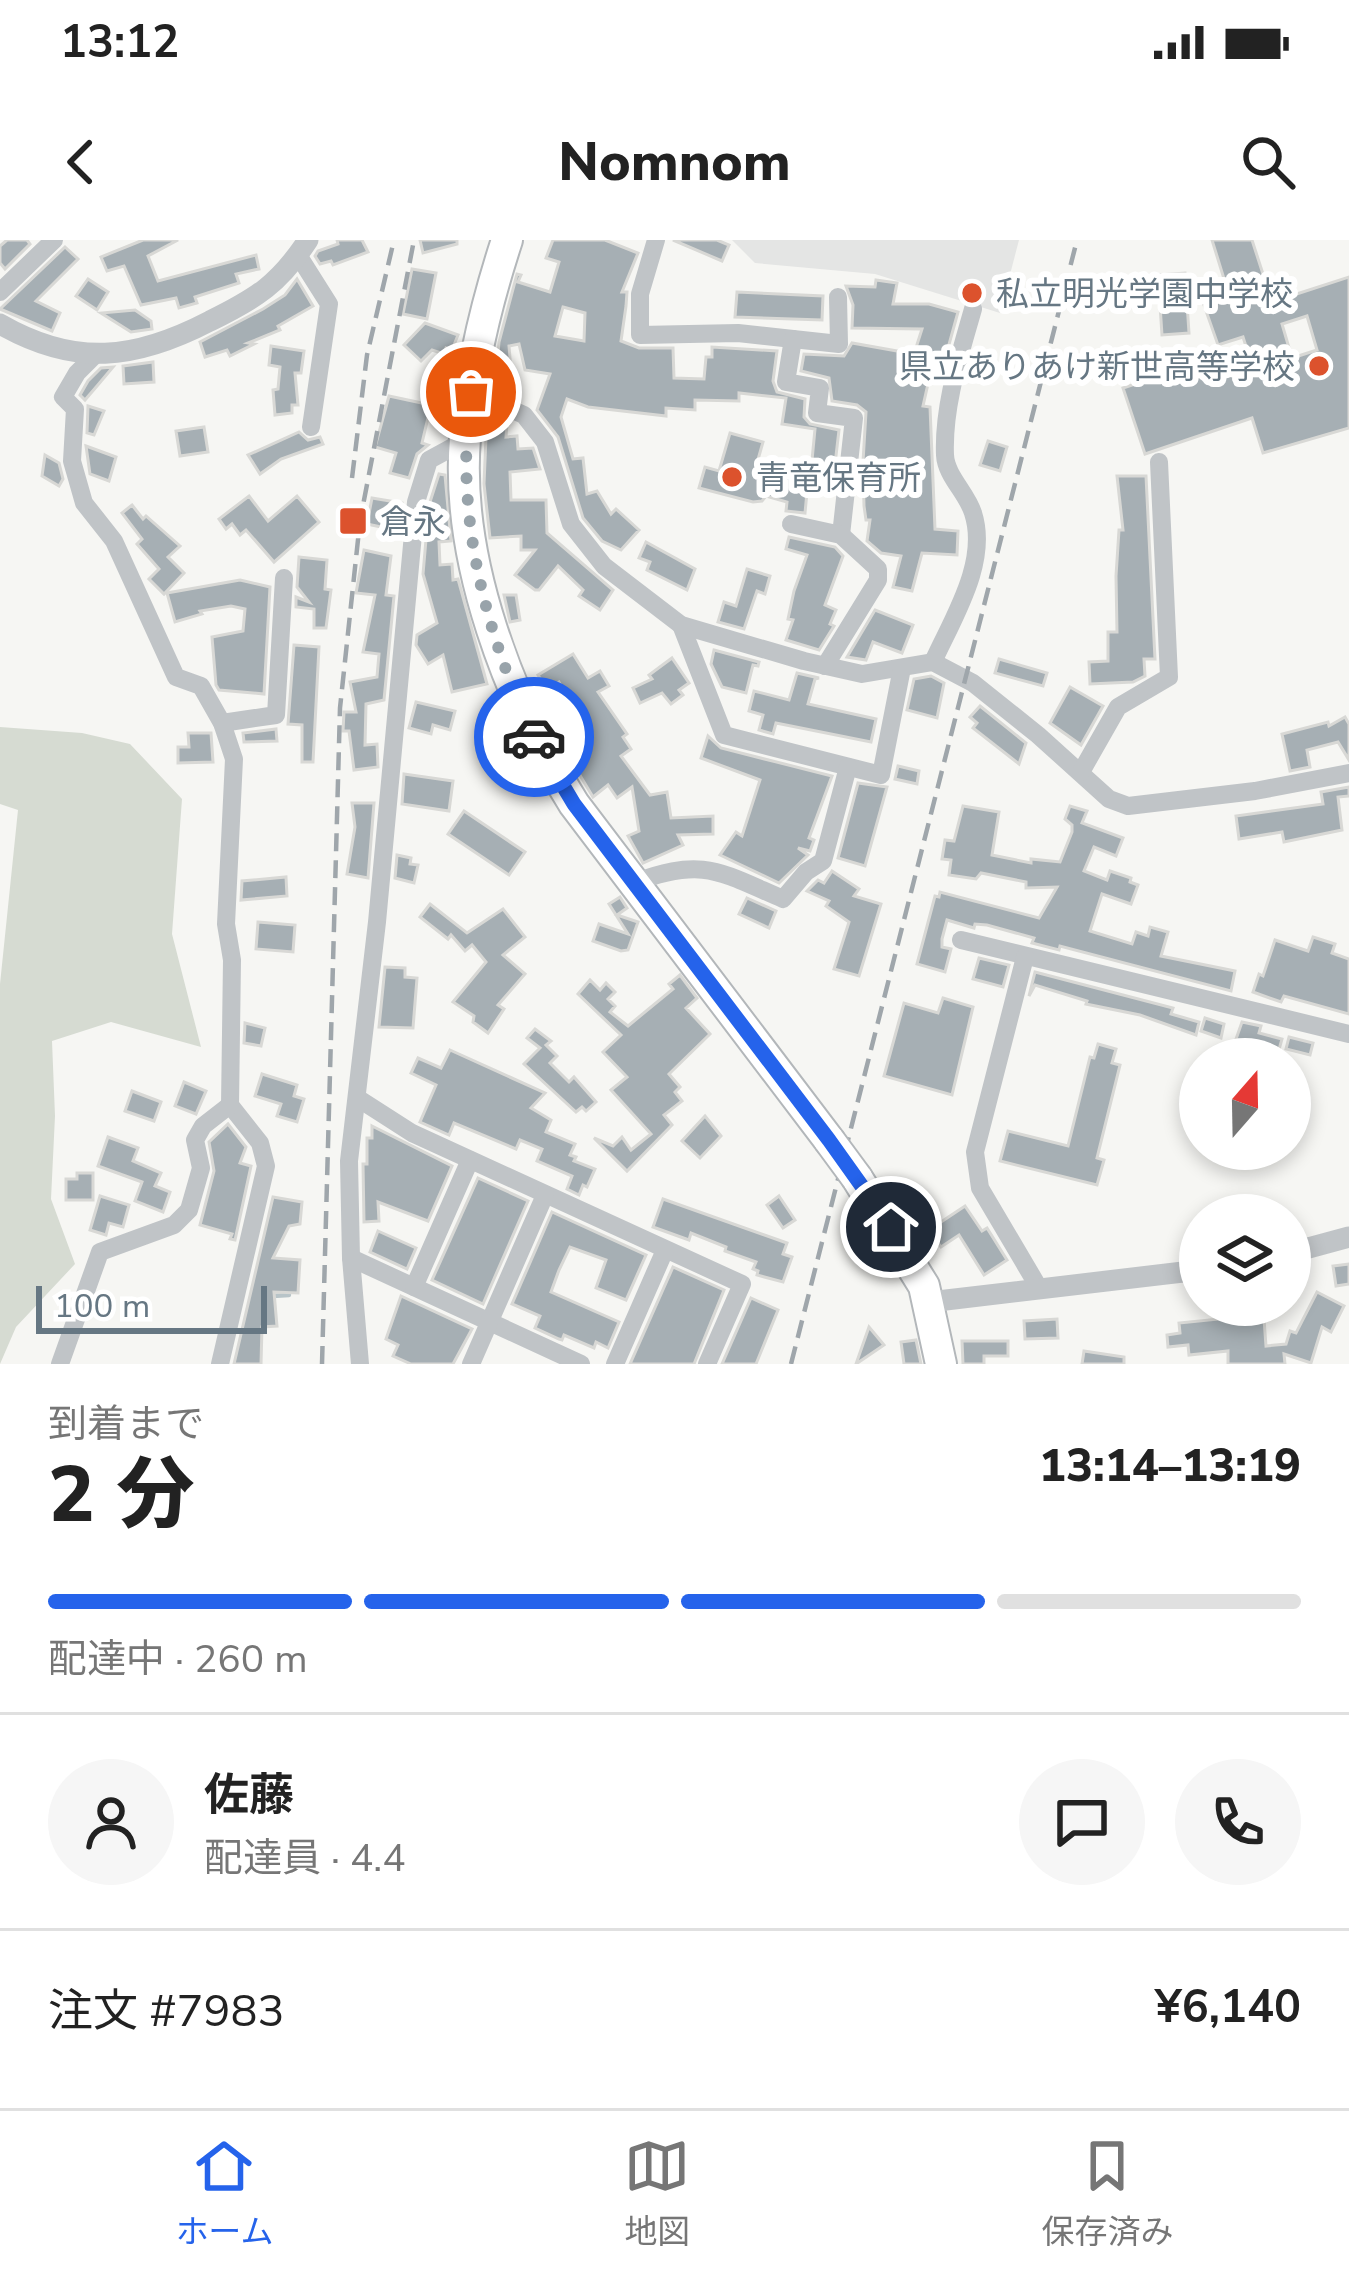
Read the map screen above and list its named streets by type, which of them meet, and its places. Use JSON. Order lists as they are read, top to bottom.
{
  "places": {
    "other": ["私立明光学園中学校", "県立ありあけ新世高等学校", "青竜保育所"],
    "transit": ["倉永"]
  },
  "scale_bar": "100 m",
  "north": "top",
  "page": {
    "status": "13:12",
    "header": "Nomnom",
    "scale": "100 m",
    "heading": ["2 分", "到着まで", "13:14–13:19"],
    "panel": [
      "佐藤",
      "配達員 · 4.4",
      "注文 #7983",
      "¥6,140"
    ],
    "bar": "配達中 · 260 m",
    "tabs": ["ホーム", "地図", "保存済み"]
  }
}
